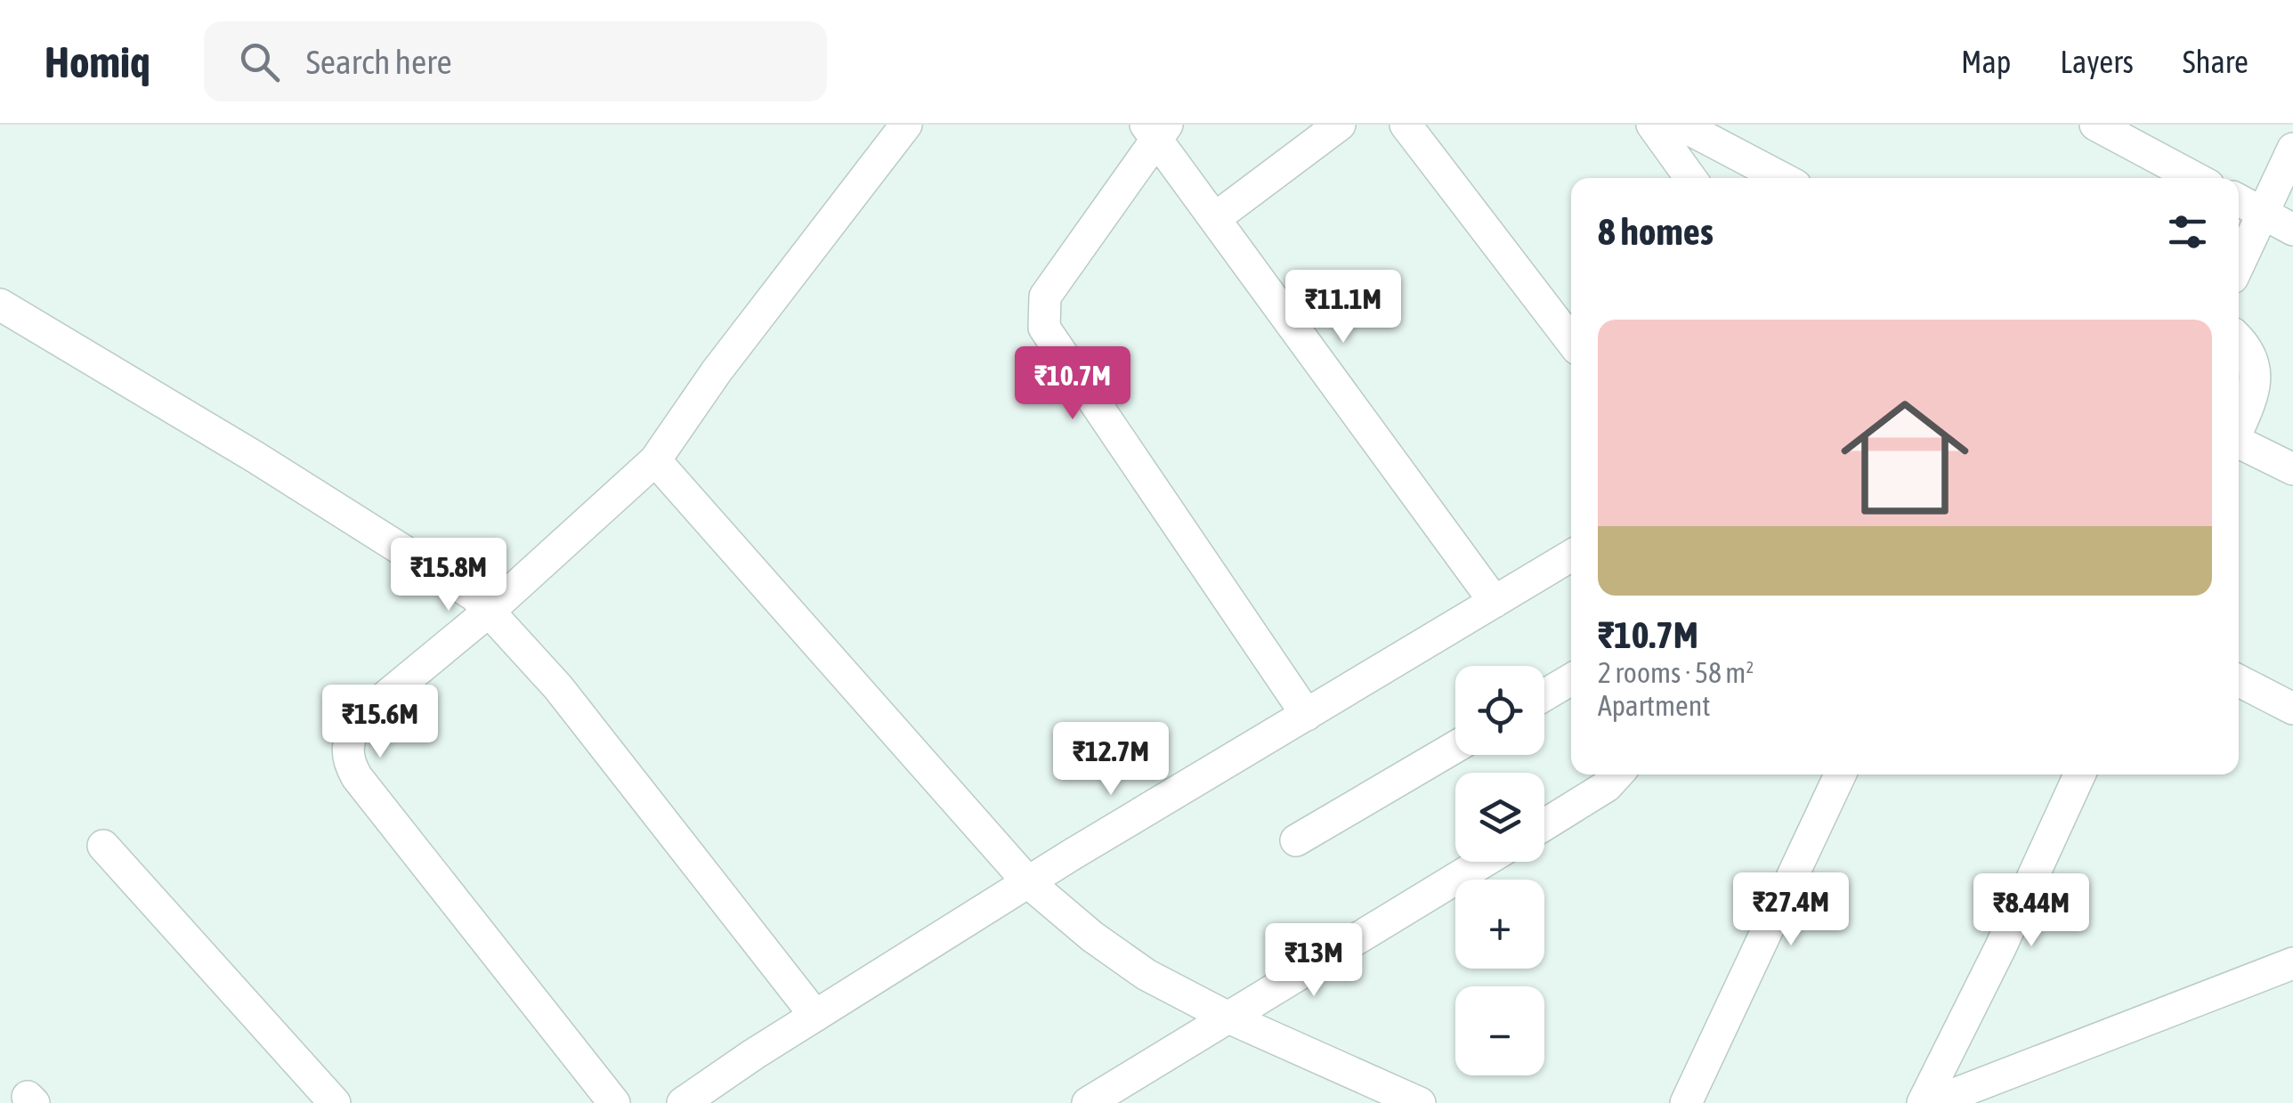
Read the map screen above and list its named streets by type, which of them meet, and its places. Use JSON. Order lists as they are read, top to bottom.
{
  "page": {
    "header": "Homiq",
    "search": "Search here",
    "nav": ["Map", "Layers", "Share"],
    "heading": "8 homes",
    "price": [
      "₹11.1M",
      "₹10.7M",
      "₹15.8M",
      "₹15.6M",
      "₹12.7M",
      "₹27.4M",
      "₹8.44M",
      "₹13M"
    ],
    "list": [
      {
        "name": "₹10.7M",
        "note": "2 rooms · 58 m² · Apartment"
      }
    ],
    "map_buttons": ["+", "−"]
  }
}
